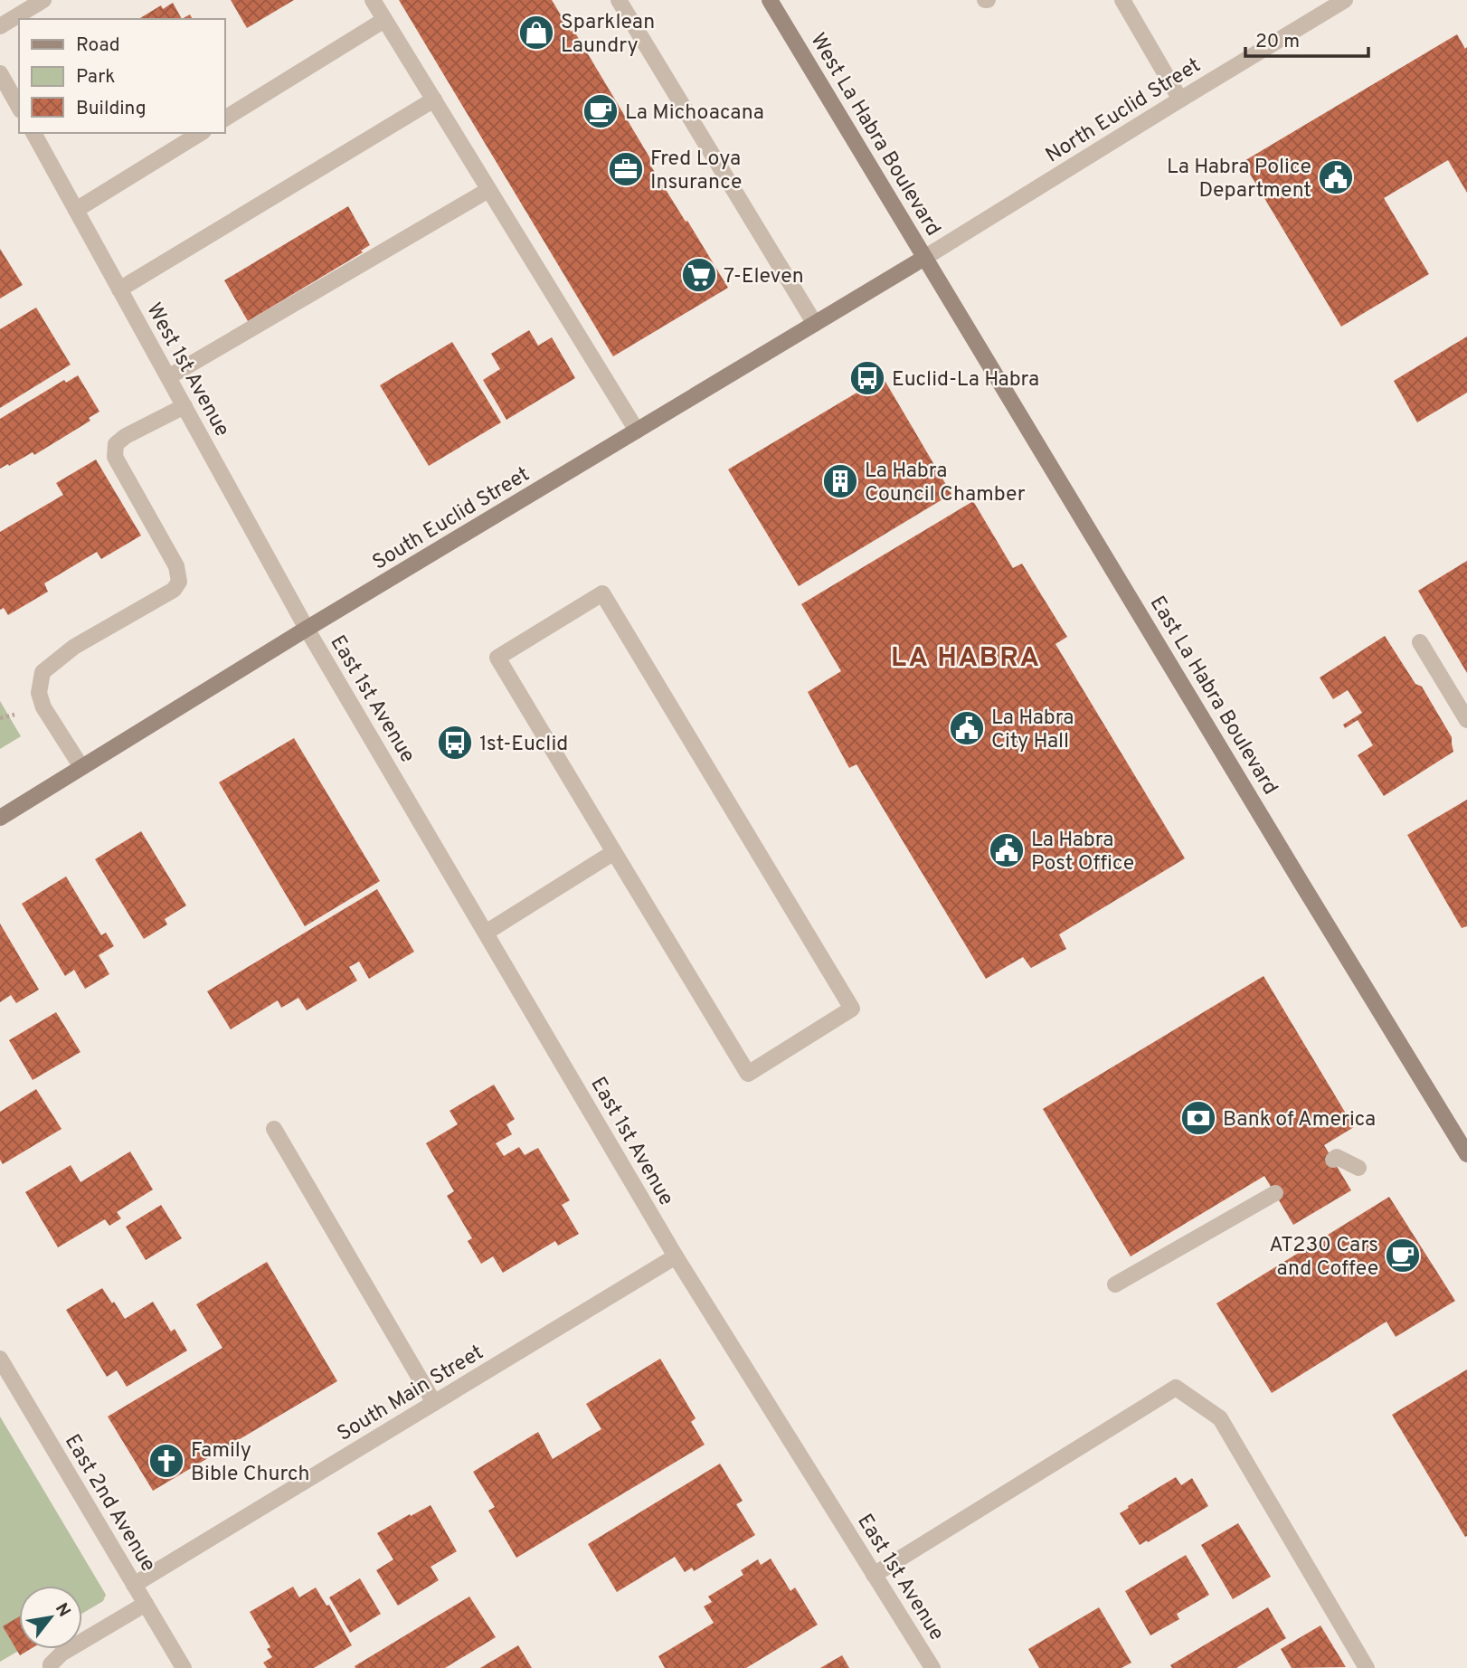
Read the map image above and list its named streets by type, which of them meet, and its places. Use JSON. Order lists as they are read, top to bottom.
{
  "streets": {
    "main road": ["West La Habra Boulevard", "South Euclid Street", "East La Habra Boulevard"],
    "street": [
      "North Euclid Street",
      "West 1st Avenue",
      "East 1st Avenue",
      "South Main Street",
      "East 2nd Avenue"
    ]
  },
  "crossings": [
    ["North Euclid Street", "West La Habra Boulevard"],
    ["North Euclid Street", "South Euclid Street"],
    ["North Euclid Street", "East La Habra Boulevard"],
    ["West La Habra Boulevard", "South Euclid Street"],
    ["West La Habra Boulevard", "East La Habra Boulevard"],
    ["West 1st Avenue", "South Euclid Street"],
    ["West 1st Avenue", "East 1st Avenue"],
    ["South Euclid Street", "East La Habra Boulevard"],
    ["South Euclid Street", "East 1st Avenue"],
    ["East 1st Avenue", "South Main Street"],
    ["South Main Street", "East 2nd Avenue"]
  ],
  "districts": ["LA HABRA"],
  "places": {
    "shop": ["Sparklean Laundry"],
    "cafe": ["La Michoacana", "AT230 Cars and Coffee"],
    "office": ["Fred Loya Insurance"],
    "public building": ["La Habra Police Department", "La Habra City Hall", "La Habra Post Office"],
    "supermarket": ["7-Eleven"],
    "bus stop": ["Euclid-La Habra", "1st-Euclid"],
    "building": ["La Habra Council Chamber"],
    "bank": ["Bank of America"],
    "church": ["Family Bible Church"]
  },
  "legend": ["Road", "Park", "Building"],
  "scale_bar": "20 m",
  "north": "top right"
}
